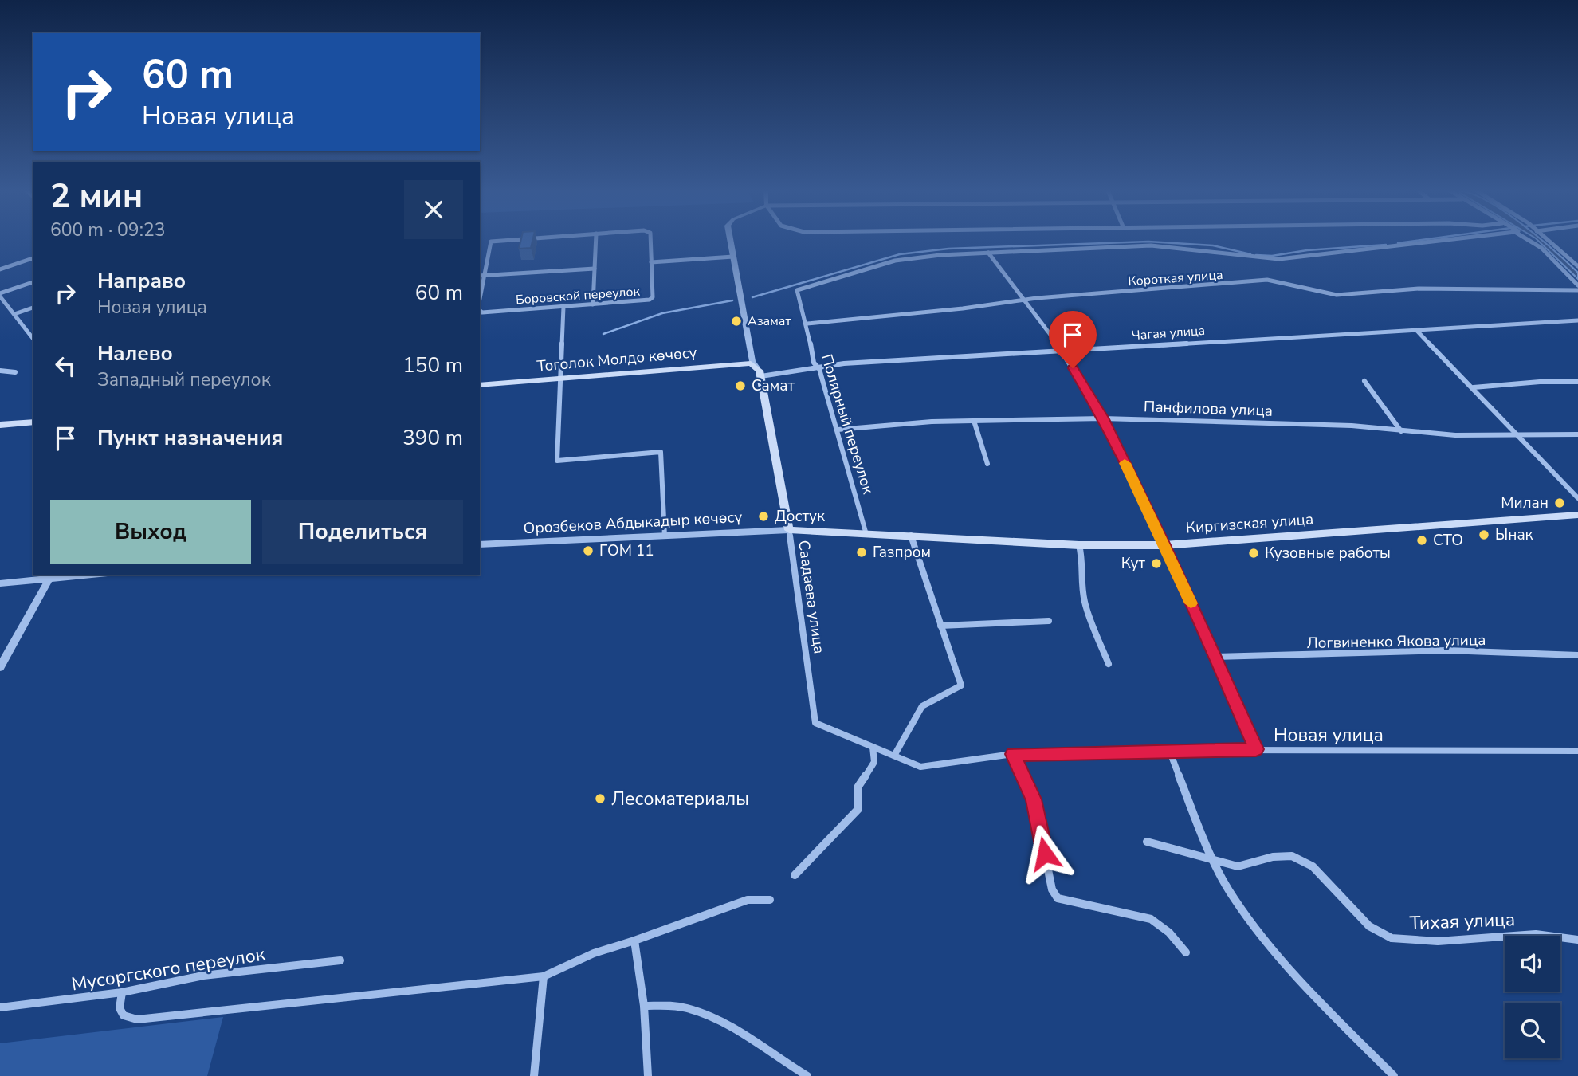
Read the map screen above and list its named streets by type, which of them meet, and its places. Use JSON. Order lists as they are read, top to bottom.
{
  "streets": {
    "main road": ["Тоголок Молдо көчөсү", "Киргизская улица", "Саадаева улица"],
    "street": [
      "Короткая улица",
      "Боровской переулок",
      "Чагая улица",
      "Панфилова улица",
      "Полярный переулок",
      "Орозбеков Абдыкадыр көчөсү",
      "Логвиненко Якова улица",
      "Новая улица",
      "Тихая улица",
      "Мусоргского переулок"
    ]
  },
  "crossings": [
    ["Короткая улица", "Полярный переулок"],
    ["Чагая улица", "Полярный переулок"],
    ["Чагая улица", "Саадаева улица"],
    ["Тоголок Молдо көчөсү", "Саадаева улица"],
    ["Панфилова улица", "Полярный переулок"],
    ["Полярный переулок", "Киргизская улица"],
    ["Орозбеков Абдыкадыр көчөсү", "Киргизская улица"],
    ["Орозбеков Абдыкадыр көчөсү", "Саадаева улица"],
    ["Киргизская улица", "Саадаева улица"],
    ["Саадаева улица", "Новая улица"]
  ],
  "places": [
    "Азамат",
    "Самат",
    "Милан",
    "Достук",
    "Ынак",
    "СТО",
    "ГОМ 11",
    "Газпром",
    "Кузовные работы",
    "Кут",
    "Лесоматериалы"
  ],
  "page": {
    "turn": ["60 m", "Новая улица"],
    "heading": ["2 мин", "600 m · 09:23"],
    "list": [
      {
        "name": "Направо",
        "note": "Новая улица",
        "value": "60 m"
      },
      {
        "name": "Налево",
        "note": "Западный переулок",
        "value": "150 m"
      },
      {
        "name": "Пункт назначения",
        "value": "390 m"
      }
    ],
    "buttons": ["Выход", "Поделиться"]
  }
}
